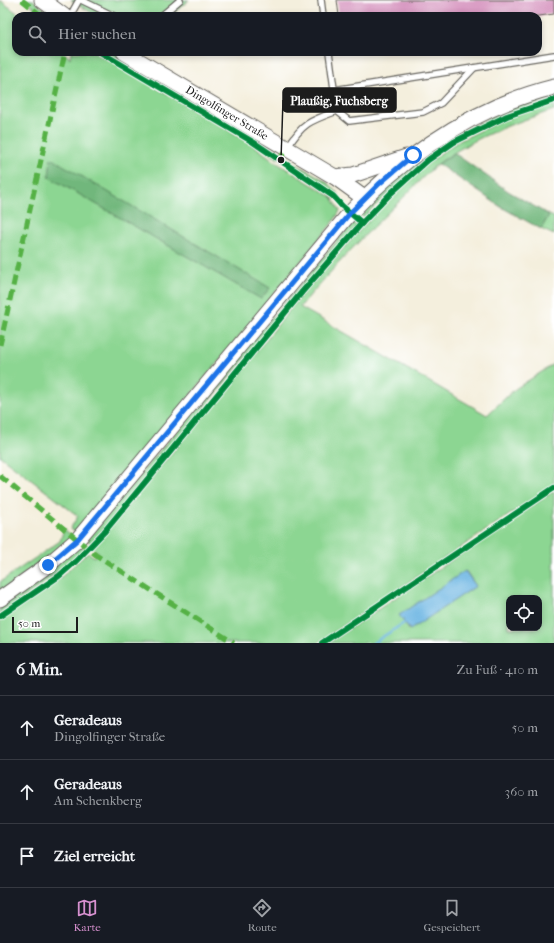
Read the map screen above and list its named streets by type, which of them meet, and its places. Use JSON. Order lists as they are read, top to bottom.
{
  "streets": {
    "main road": ["Dingolfinger Straße"]
  },
  "places": ["Plaußig, Fuchsberg"],
  "scale_bar": "50 m",
  "page": {
    "search": "Hier suchen",
    "scale": "50 m",
    "heading": ["6 Min.", "Zu Fuß · 410 m"],
    "list": [
      ["Geradeaus", "Dingolfinger Straße", "50 m"],
      ["Geradeaus", "Am Schenkberg", "360 m"],
      "Ziel erreicht"
    ],
    "nav": ["Karte", "Route", "Gespeichert"]
  }
}
